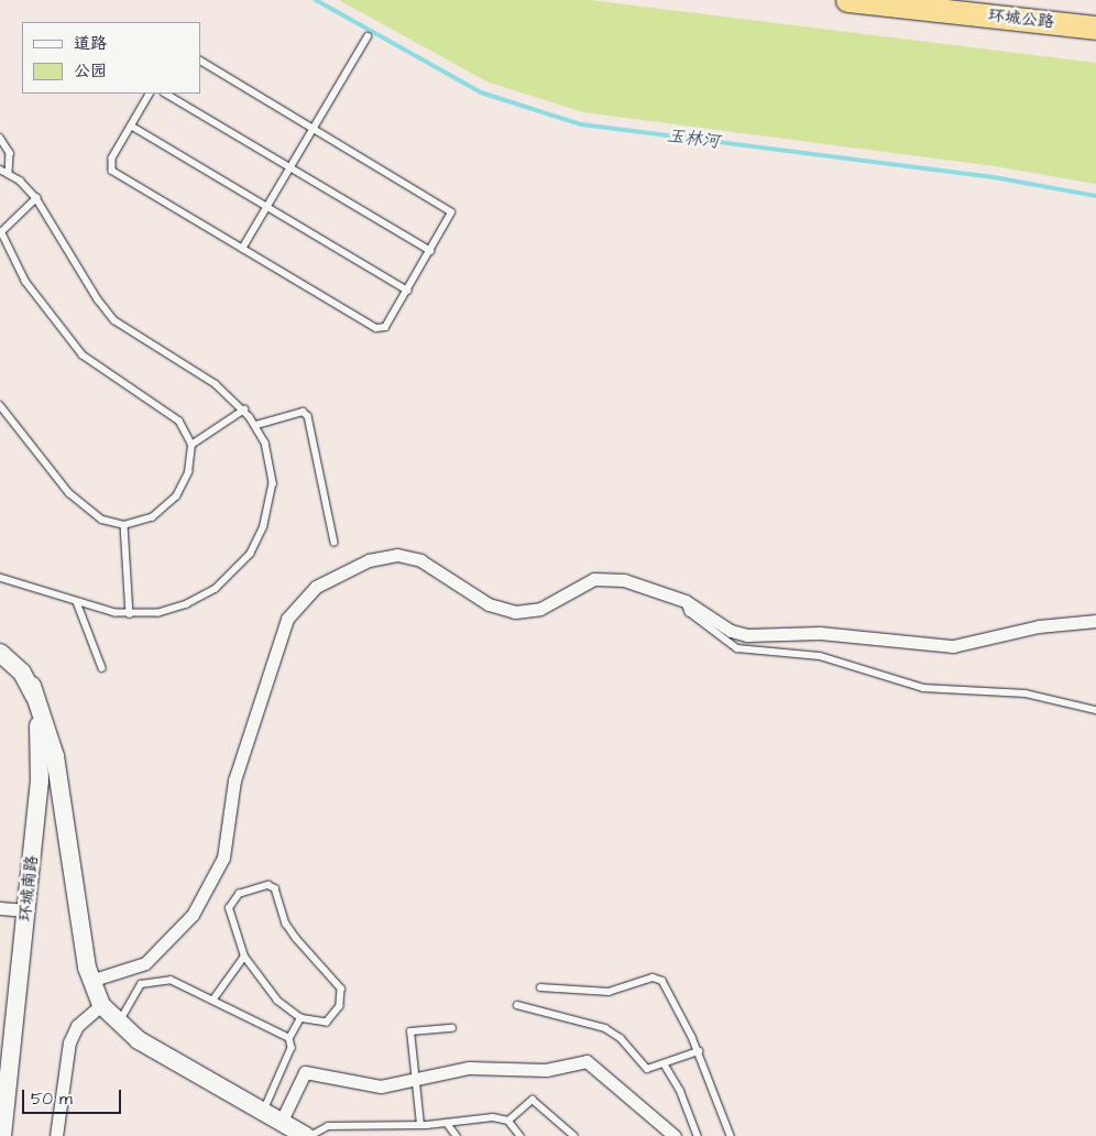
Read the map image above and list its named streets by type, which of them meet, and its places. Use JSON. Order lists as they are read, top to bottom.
{
  "streets": {
    "highway": ["环城公路"],
    "main road": ["环城南路"]
  },
  "water": ["玉林河"],
  "legend": ["道路", "公园"],
  "scale_bar": "50 m"
}
